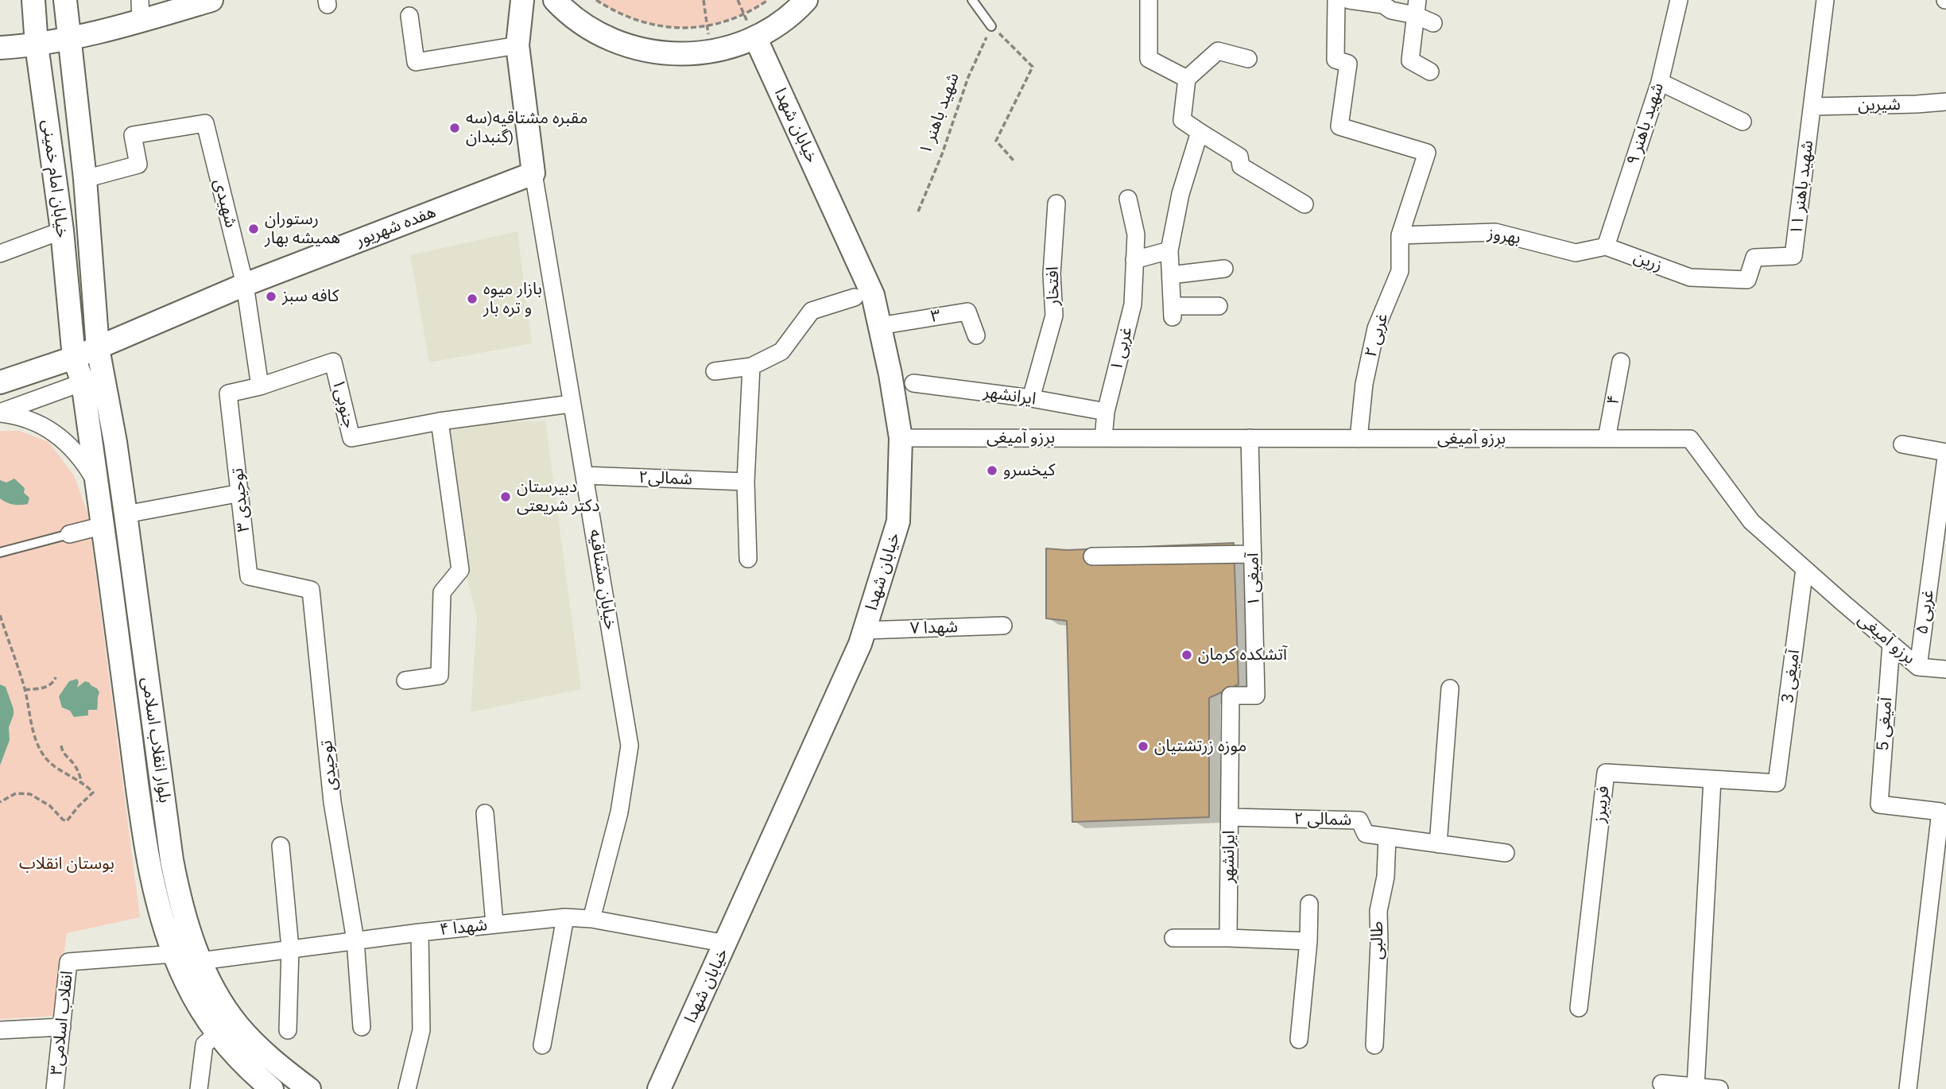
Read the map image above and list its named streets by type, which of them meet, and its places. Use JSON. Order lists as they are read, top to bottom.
{
  "streets": {
    "main road": [
      "خیابان شهدا",
      "خیابان امام خمینی",
      "هفده شهریور",
      "بلوار انقلاب اسلامی"
    ],
    "street": [
      "شیرین",
      "شهید باهنر ۹",
      "شهید باهنر ۱۱",
      "شهیدی",
      "بهروز",
      "زرین",
      "افتخار",
      "۳",
      "۲ غربی",
      "۱ غربی",
      "ایرانشهر",
      "۴",
      "جنوبی۱",
      "برزو آمیغی",
      "شمالی۲",
      "توحیدی ۳",
      "خیابان مشتاقیه",
      "آمیغی ۱",
      "۵ غربی",
      "شهدا ۷",
      "آمیغی 3",
      "آمیغی 5",
      "توحیدی",
      "فریبرز",
      "۲ شمالی",
      "شهدا ۴",
      "طالبی",
      "انقلاب اسلامی۳"
    ],
    "path": ["شهید باهنر ۱"]
  },
  "crossings": [
    ["شیرین", "شهید باهنر ۱۱"],
    ["شهید باهنر ۹", "بهروز"],
    ["شهید باهنر ۹", "زرین"],
    ["خیابان شهدا", "۳"],
    ["خیابان شهدا", "برزو آمیغی"],
    ["خیابان شهدا", "شهدا ۷"],
    ["خیابان شهدا", "شهدا ۴"],
    ["خیابان امام خمینی", "شهیدی"],
    ["خیابان امام خمینی", "هفده شهریور"],
    ["خیابان امام خمینی", "بلوار انقلاب اسلامی"],
    ["شهید باهنر ۱۱", "زرین"],
    ["شهیدی", "هفده شهریور"],
    ["هفده شهریور", "خیابان مشتاقیه"],
    ["هفده شهریور", "بلوار انقلاب اسلامی"],
    ["بهروز", "زرین"],
    ["بهروز", "۲ غربی"],
    ["افتخار", "ایرانشهر"],
    ["۲ غربی", "برزو آمیغی"],
    ["۱ غربی", "ایرانشهر"],
    ["۱ غربی", "برزو آمیغی"],
    ["ایرانشهر", "آمیغی ۱"],
    ["ایرانشهر", "۲ شمالی"],
    ["۴", "برزو آمیغی"],
    ["جنوبی۱", "توحیدی ۳"],
    ["جنوبی۱", "خیابان مشتاقیه"],
    ["برزو آمیغی", "آمیغی ۱"],
    ["برزو آمیغی", "۵ غربی"],
    ["برزو آمیغی", "آمیغی 3"],
    ["برزو آمیغی", "آمیغی 5"],
    ["شمالی۲", "خیابان مشتاقیه"],
    ["توحیدی ۳", "توحیدی"],
    ["خیابان مشتاقیه", "شهدا ۴"],
    ["آمیغی 3", "فریبرز"],
    ["بلوار انقلاب اسلامی", "شهدا ۴"],
    ["بلوار انقلاب اسلامی", "انقلاب اسلامی۳"],
    ["توحیدی", "شهدا ۴"],
    ["۲ شمالی", "طالبی"]
  ],
  "parks": ["بوستان انقلاب"],
  "places": [
    "مقبره مشتاقیه(سه گنبدان)",
    "رستوران همیشه بهار",
    "کافه سبز",
    "بازار میوه و تره بار",
    "کیخسرو",
    "دبیرستان دکتر شریعتی",
    "آتشکده کرمان",
    "موزه زرتشتیان"
  ]
}
